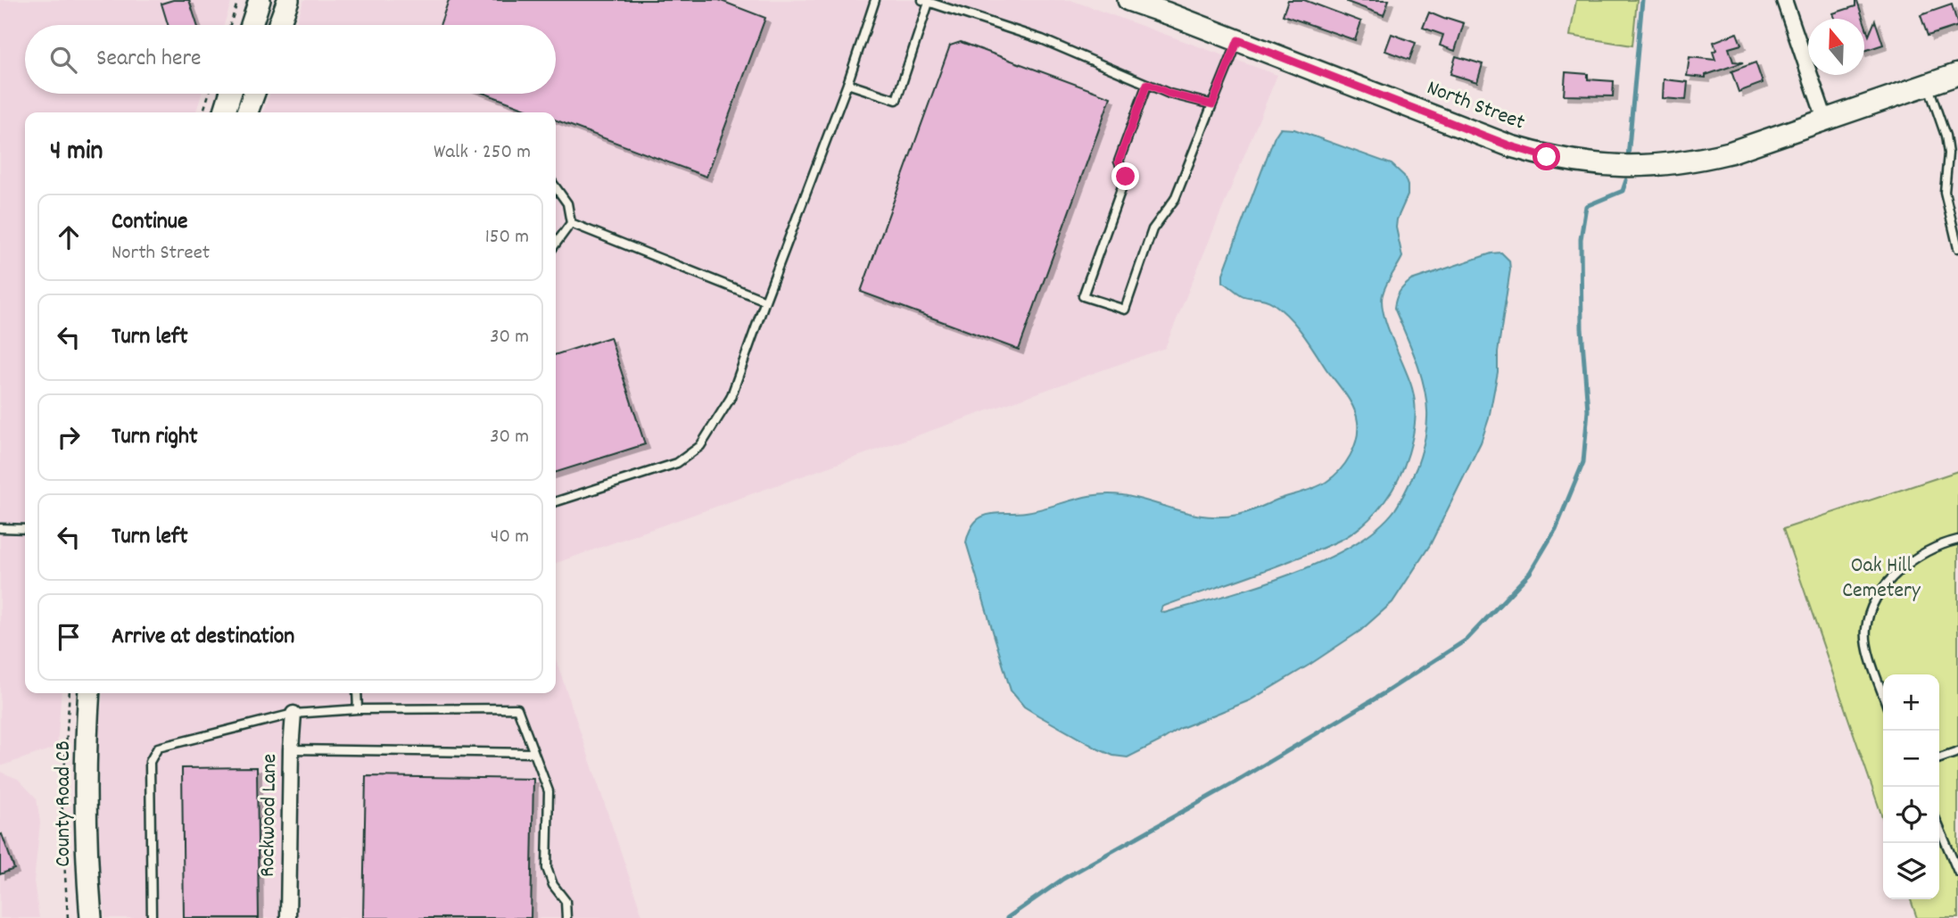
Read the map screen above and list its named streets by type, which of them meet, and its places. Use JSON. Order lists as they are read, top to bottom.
{
  "streets": {
    "street": ["North Street", "County Road CB", "Rockwood Lane"]
  },
  "parks": ["Oak Hill Cemetery"],
  "north": "top",
  "page": {
    "search": "Search here",
    "heading": ["4 min", "Walk · 250 m"],
    "list": [
      ["Continue", "North Street", "150 m"],
      ["Turn left", "30 m"],
      ["Turn right", "30 m"],
      ["Turn left", "40 m"],
      "Arrive at destination"
    ],
    "map_buttons": ["+", "−"]
  }
}
